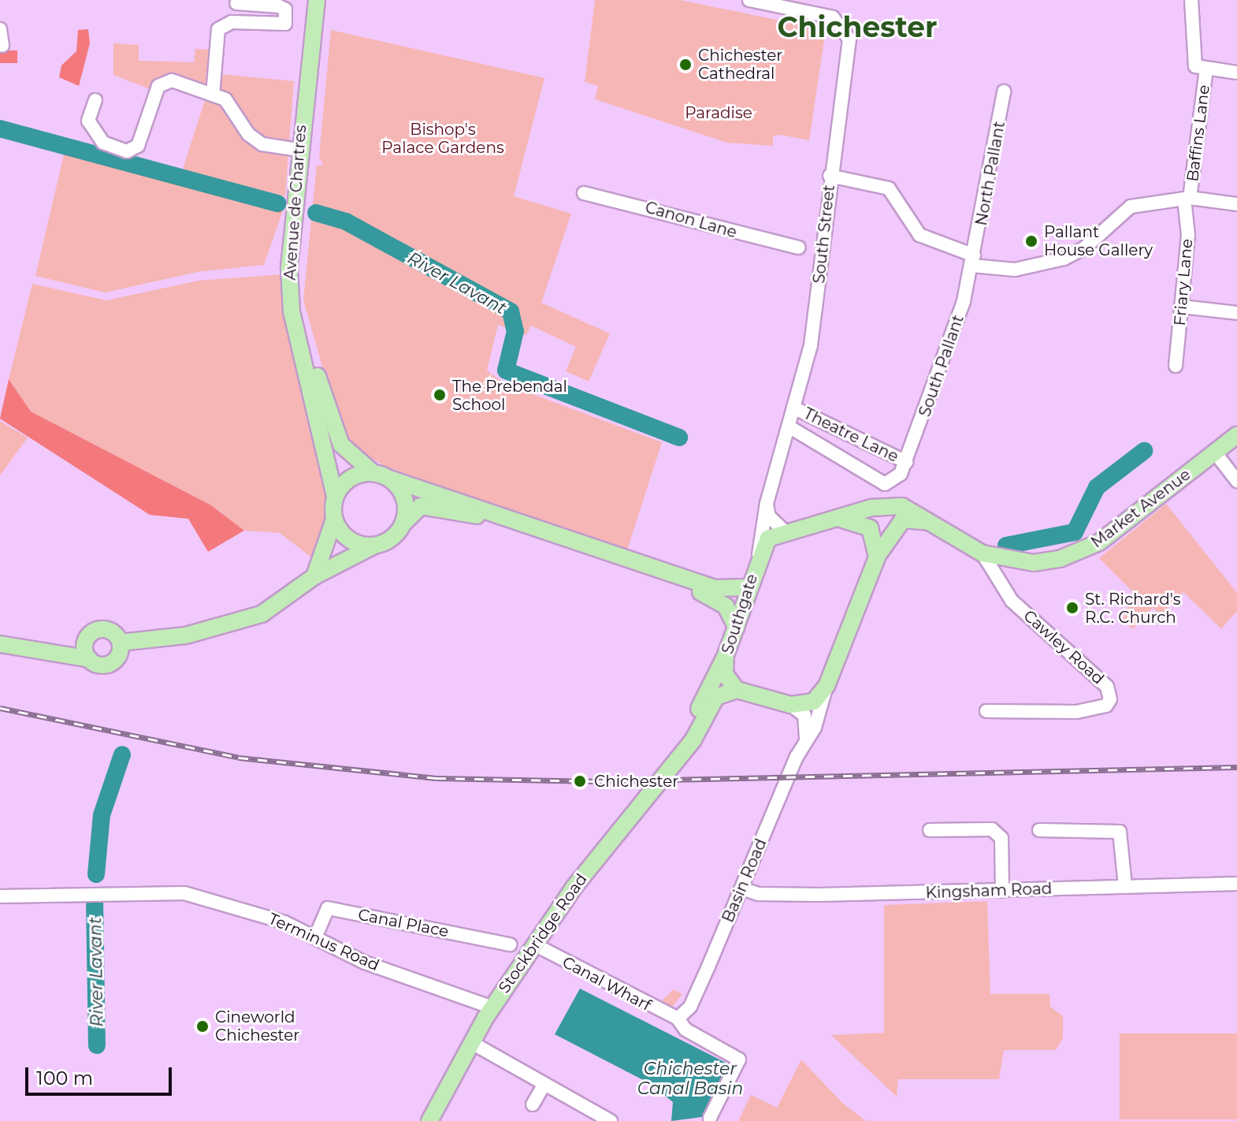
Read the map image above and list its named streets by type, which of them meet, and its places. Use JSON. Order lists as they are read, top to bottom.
{
  "streets": {
    "main road": [
      "Avenue de Chartres",
      "Market Avenue",
      "Southgate",
      "Stockbridge Road"
    ],
    "street": [
      "Baffins Lane",
      "North Pallant",
      "Canon Lane",
      "South Street",
      "Friary Lane",
      "South Pallant",
      "Theatre Lane",
      "Cawley Road",
      "Basin Road",
      "Kingsham Road",
      "Canal Place",
      "Terminus Road",
      "Canal Wharf"
    ]
  },
  "crossings": [
    ["Baffins Lane", "Friary Lane"],
    ["North Pallant", "South Pallant"],
    ["Avenue de Chartres", "Southgate"],
    ["Canon Lane", "South Street"],
    ["South Street", "Theatre Lane"],
    ["South Street", "Southgate"],
    ["South Pallant", "Theatre Lane"],
    ["Market Avenue", "Southgate"],
    ["Market Avenue", "Cawley Road"],
    ["Basin Road", "Kingsham Road"],
    ["Basin Road", "Canal Wharf"],
    ["Canal Place", "Terminus Road"],
    ["Stockbridge Road", "Terminus Road"],
    ["Stockbridge Road", "Canal Wharf"]
  ],
  "districts": ["Chichester"],
  "water": ["River Lavant", "Chichester Canal Basin"],
  "parks": ["Paradise", "Bishop's Palace Gardens"],
  "places": [
    "Chichester Cathedral",
    "Pallant House Gallery",
    "The Prebendal School",
    "St. Richard's R.C. Church",
    "Chichester",
    "Cineworld Chichester"
  ],
  "scale_bar": "100 m"
}
